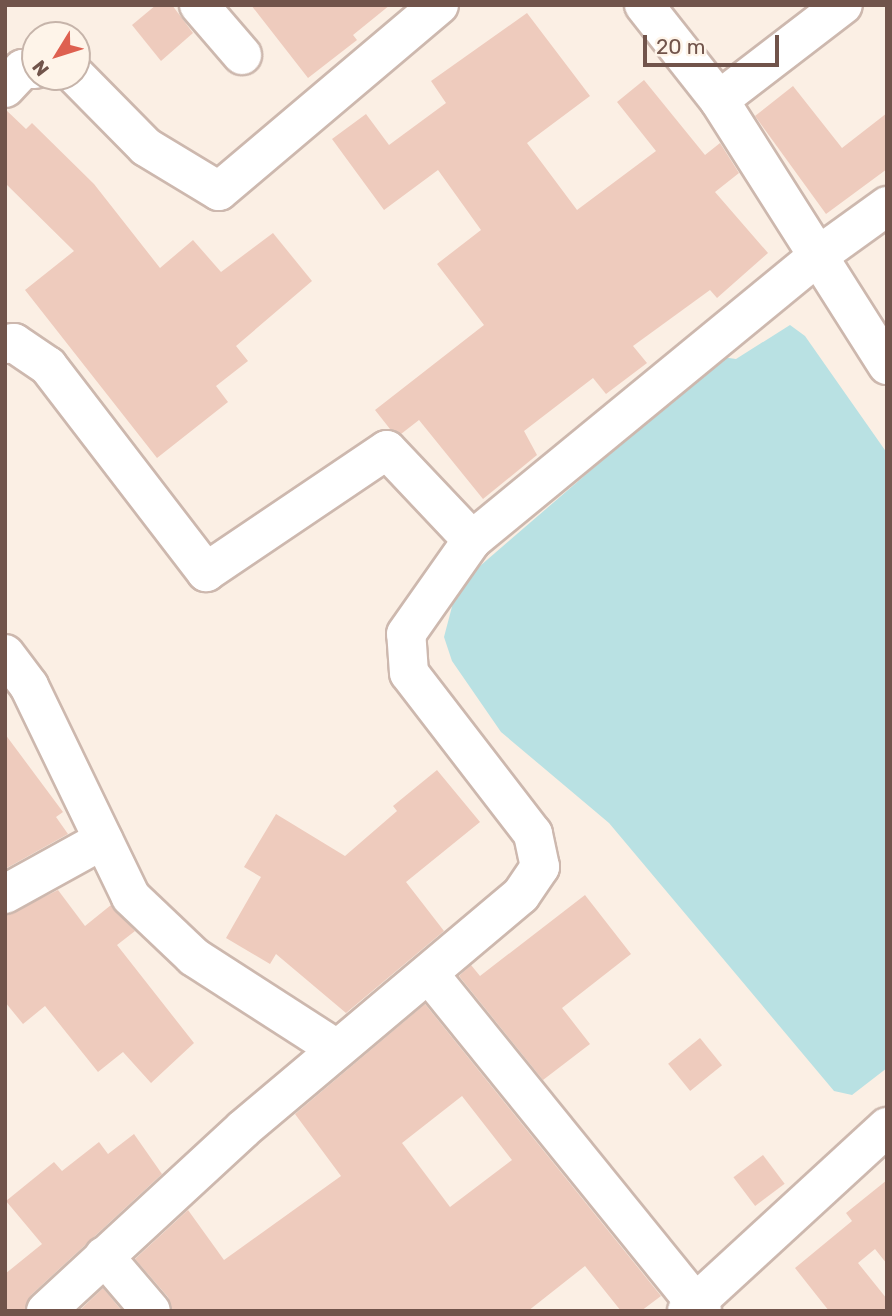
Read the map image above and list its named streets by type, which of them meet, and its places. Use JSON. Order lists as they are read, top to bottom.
{
  "scale_bar": "20 m",
  "north": "bottom left"
}
